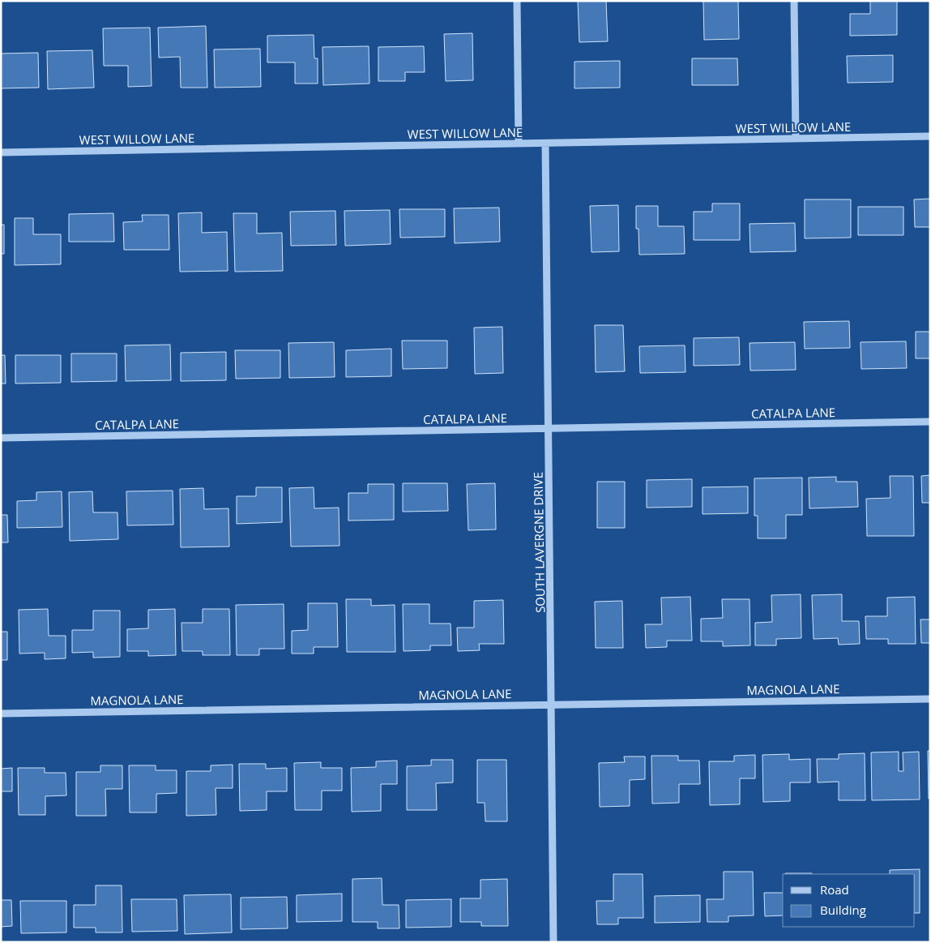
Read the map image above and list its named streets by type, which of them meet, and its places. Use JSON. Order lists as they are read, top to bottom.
{
  "streets": {
    "street": [
      "WEST WILLOW LANE",
      "CATALPA LANE",
      "SOUTH LAVERGNE DRIVE",
      "MAGNOLA LANE"
    ]
  },
  "crossings": [
    ["WEST WILLOW LANE", "SOUTH LAVERGNE DRIVE"],
    ["CATALPA LANE", "SOUTH LAVERGNE DRIVE"],
    ["SOUTH LAVERGNE DRIVE", "MAGNOLA LANE"]
  ],
  "legend": ["Road", "Building"]
}
